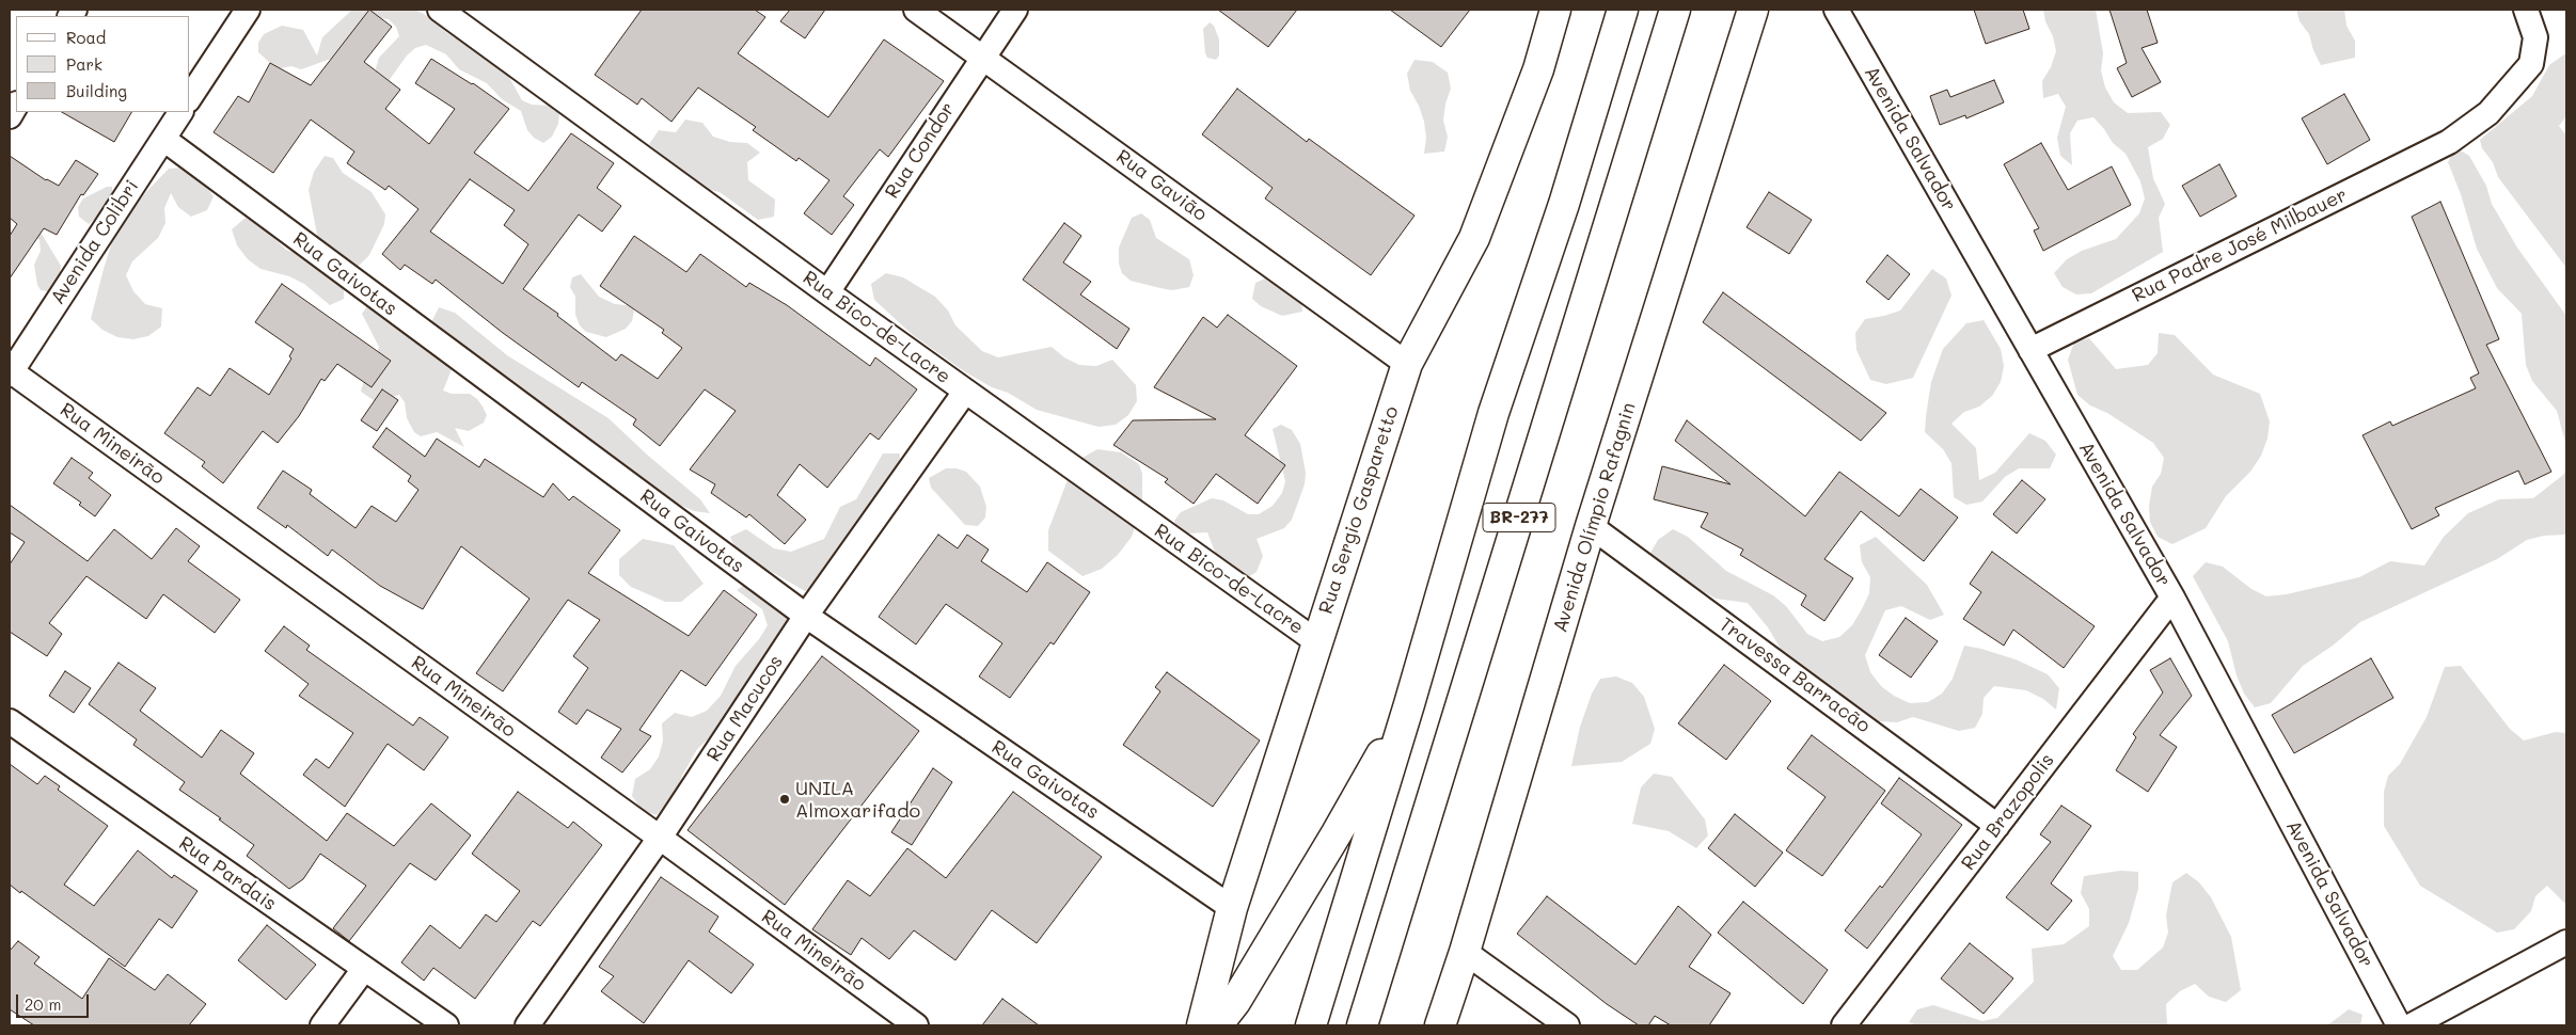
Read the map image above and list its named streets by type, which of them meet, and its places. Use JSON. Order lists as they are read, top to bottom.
{
  "streets": {
    "main road": ["Rua Sergio Gasparetto", "BR-277", "Avenida Olímpio Rafagnin"],
    "street": [
      "Avenida Salvador",
      "Rua Condor",
      "Rua Gavião",
      "Avenida Colibri",
      "Rua Padre José Milbauer",
      "Rua Gaivotas",
      "Rua Bico-de-Lacre",
      "Rua Mineirão",
      "Travessa Barracão",
      "Rua Macucos",
      "Rua Brazopolis",
      "Rua Pardais"
    ]
  },
  "crossings": [
    ["Avenida Salvador", "Rua Padre José Milbauer"],
    ["Avenida Salvador", "Rua Brazopolis"],
    ["Rua Condor", "Rua Gavião"],
    ["Rua Condor", "Rua Bico-de-Lacre"],
    ["Rua Gavião", "Rua Sergio Gasparetto"],
    ["Avenida Colibri", "Rua Gaivotas"],
    ["Avenida Colibri", "Rua Mineirão"],
    ["Rua Gaivotas", "Rua Sergio Gasparetto"],
    ["Rua Gaivotas", "Rua Macucos"],
    ["Rua Bico-de-Lacre", "Rua Sergio Gasparetto"],
    ["Rua Bico-de-Lacre", "Rua Macucos"],
    ["Rua Mineirão", "Rua Macucos"],
    ["Avenida Olímpio Rafagnin", "Travessa Barracão"],
    ["Travessa Barracão", "Rua Brazopolis"]
  ],
  "places": ["UNILA Almoxarifado"],
  "legend": ["Road", "Park", "Building"],
  "scale_bar": "20 m"
}
